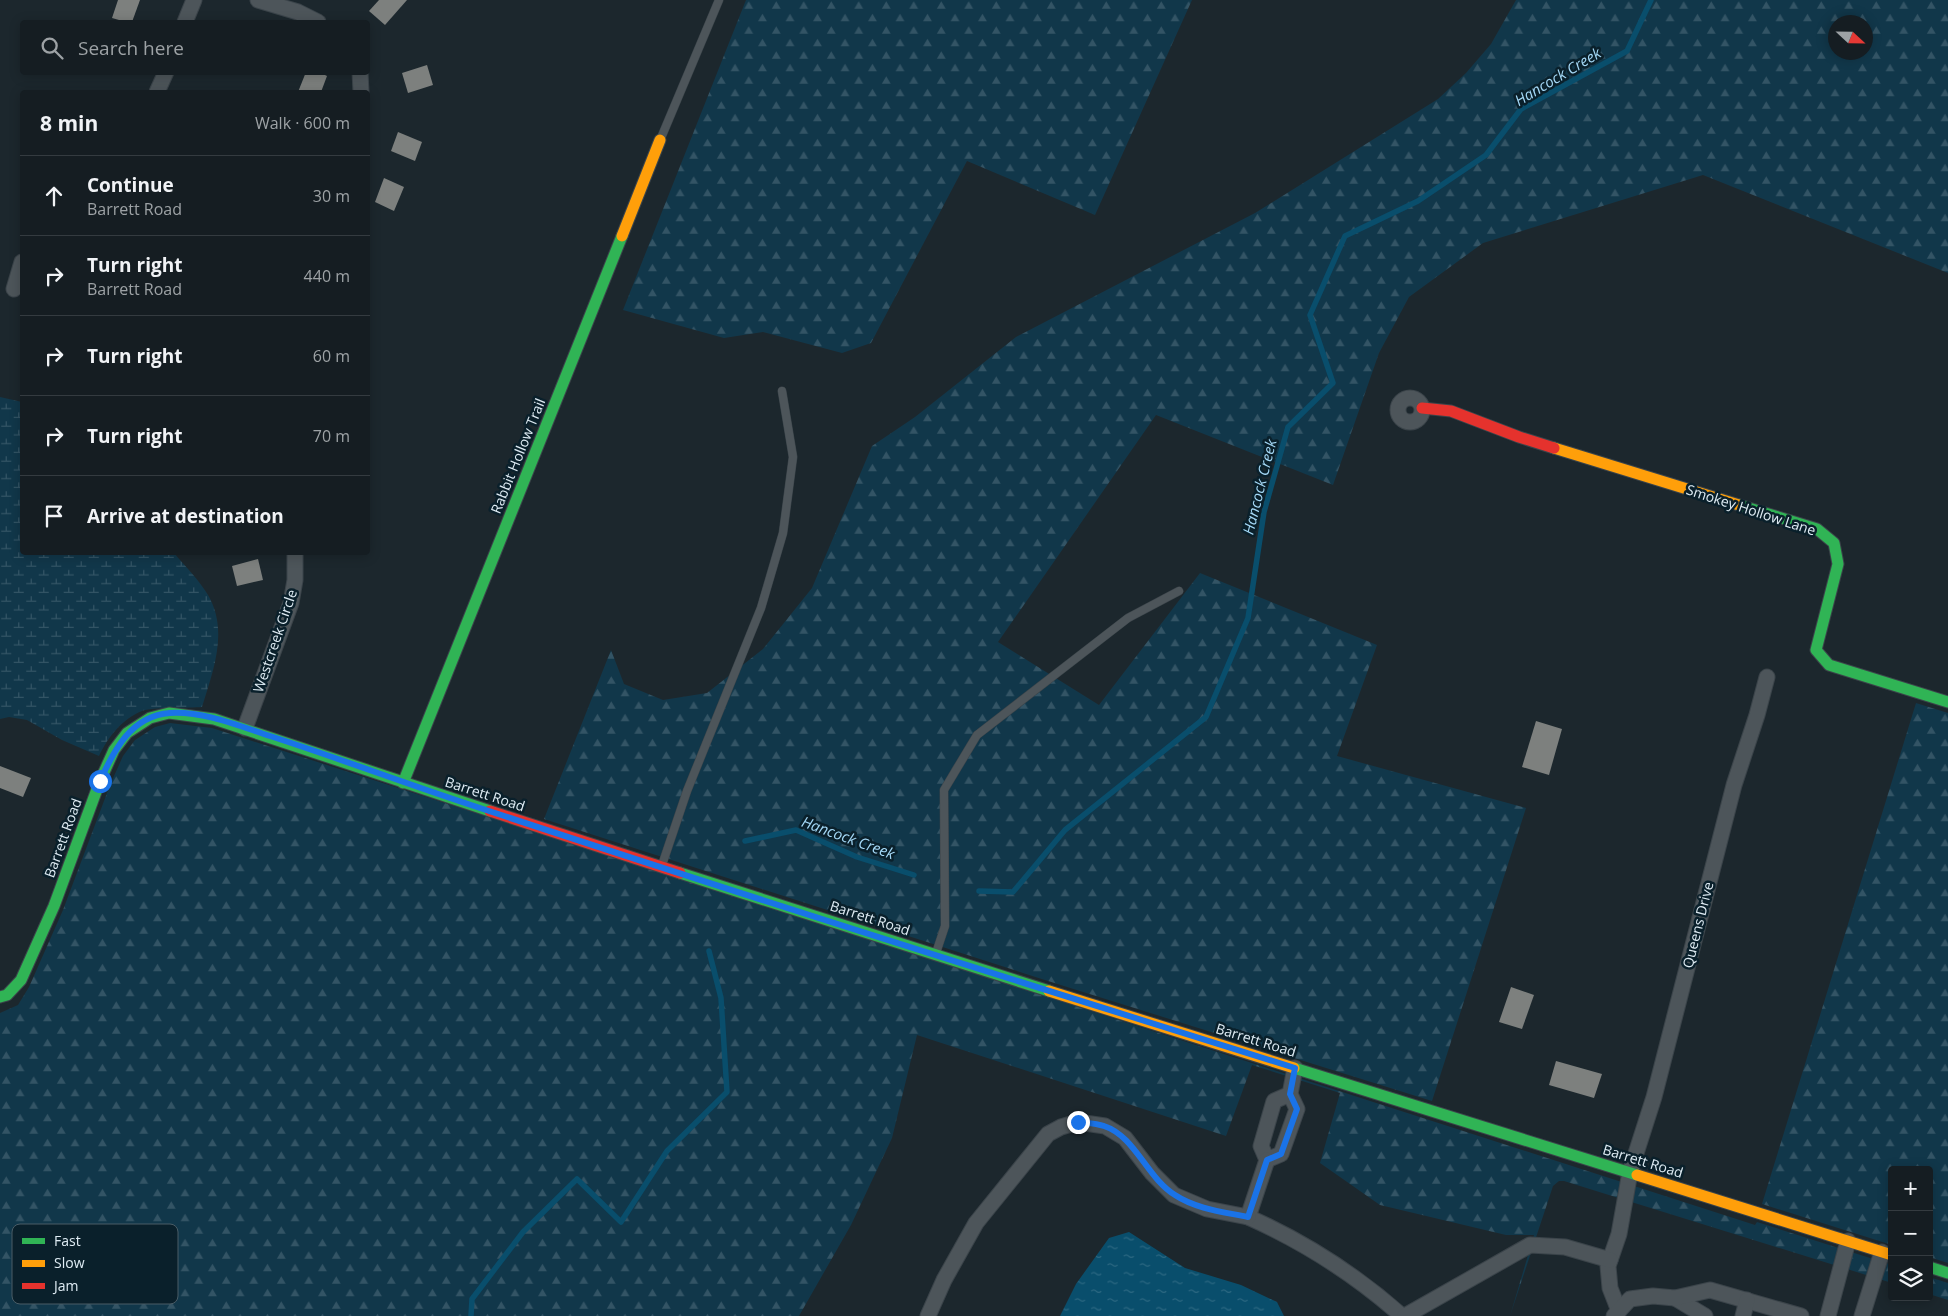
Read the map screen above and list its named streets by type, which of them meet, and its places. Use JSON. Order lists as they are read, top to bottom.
{
  "streets": {
    "street": [
      "Rabbit Hollow Trail",
      "Smokey Hollow Lane",
      "Westcreek Circle",
      "Barrett Road",
      "Queens Drive"
    ]
  },
  "crossings": [
    ["Rabbit Hollow Trail", "Barrett Road"],
    ["Westcreek Circle", "Barrett Road"],
    ["Barrett Road", "Queens Drive"]
  ],
  "water": ["Hancock Creek"],
  "legend": ["Fast", "Slow", "Jam"],
  "north": "right",
  "page": {
    "search": "Search here",
    "heading": ["8 min", "Walk · 600 m"],
    "list": [
      ["Continue", "Barrett Road", "30 m"],
      ["Turn right", "Barrett Road", "440 m"],
      ["Turn right", "60 m"],
      ["Turn right", "70 m"],
      "Arrive at destination"
    ],
    "map_buttons": ["+", "−"]
  }
}
